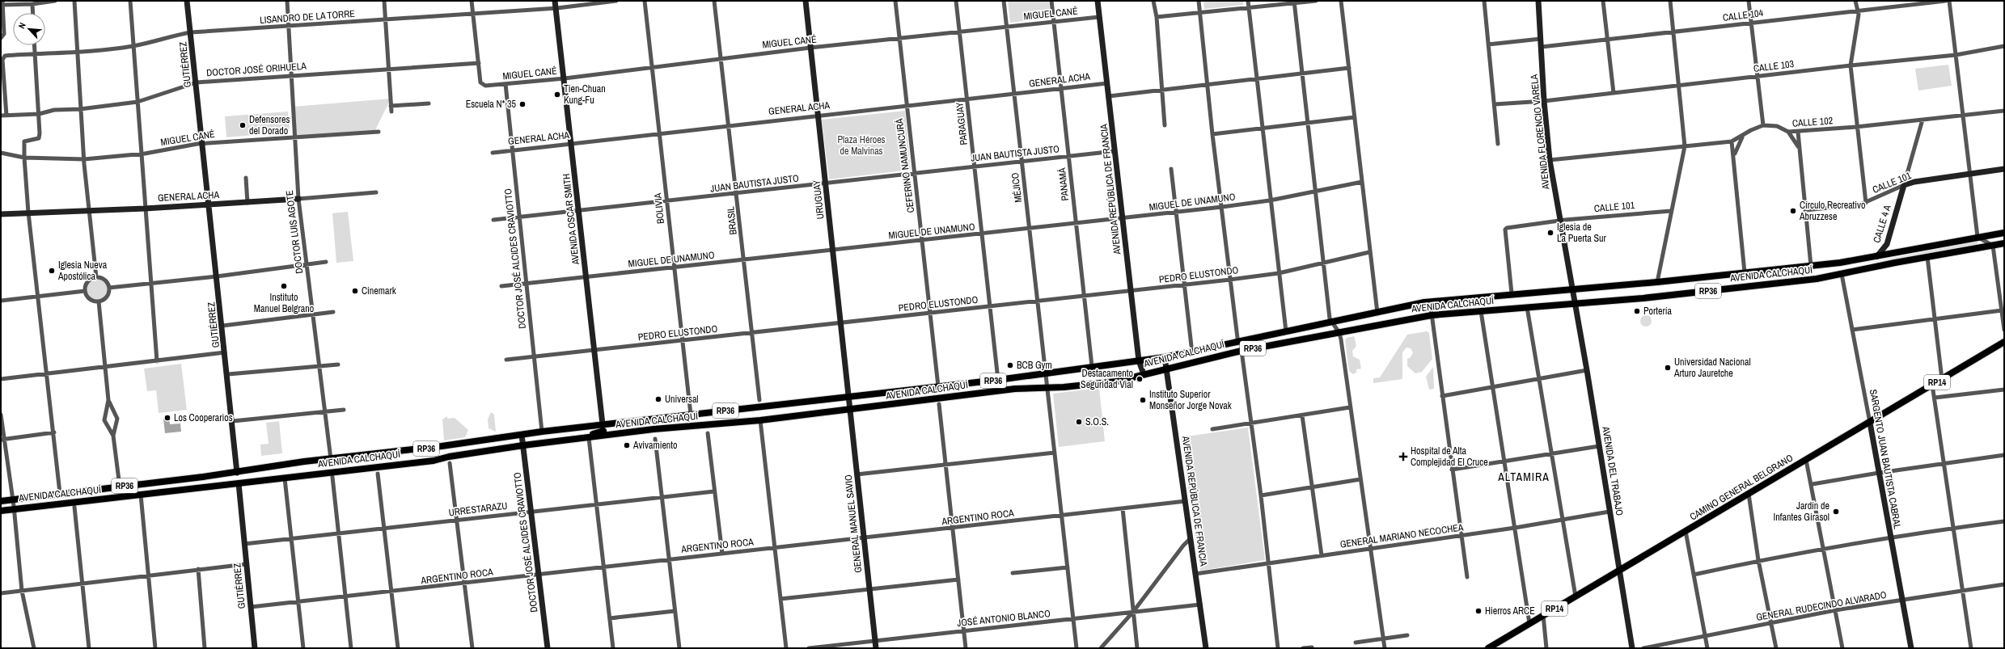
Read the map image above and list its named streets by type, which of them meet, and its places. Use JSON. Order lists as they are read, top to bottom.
{
  "streets": {
    "main road": [
      "GUTIÉRREZ",
      "GENERAL ACHA",
      "AVENIDA FLORENCIO VARELA",
      "CALLE 101",
      "AVENIDA REPÚBLICA DE FRANCIA",
      "URUGUAY",
      "AVENIDA OSCAR SMITH",
      "CALLE 4 A",
      "DOCTOR JOSÉ ALCIDES CRAVIOTTO",
      "AVENIDA CALCHAQUÍ",
      "RP36",
      "RP14",
      "SARGENTO JUAN BAUTISTA CABRAL",
      "AVENIDA DEL TRABAJO",
      "CAMINO GENERAL BELGRANO",
      "GENERAL MANUEL SAVIO"
    ],
    "street": [
      "MIGUEL CANÉ",
      "CALLE 104",
      "LISANDRO DE LA TORRE",
      "CALLE 103",
      "DOCTOR JOSÉ ORIHUELA",
      "CALLE 102",
      "PARAGUAY",
      "JUAN BAUTISTA JUSTO",
      "CEFERINO NAMUNCURÁ",
      "PANAMÁ",
      "MÉJICO",
      "MIGUEL DE UNAMUNO",
      "BOLIVIA",
      "BRASIL",
      "DOCTOR LUIS AGOTE",
      "PEDRO ELUSTONDO",
      "URRESTARAZU",
      "ARGENTINO ROCA",
      "GENERAL MARIANO NECOCHEA",
      "GENERAL RUDECINDO ALVARADO",
      "JOSÉ ANTONIO BLANCO"
    ]
  },
  "crossings": [
    ["MIGUEL CANÉ", "GUTIÉRREZ"],
    ["MIGUEL CANÉ", "DOCTOR JOSÉ ORIHUELA"],
    ["MIGUEL CANÉ", "PARAGUAY"],
    ["MIGUEL CANÉ", "CEFERINO NAMUNCURÁ"],
    ["MIGUEL CANÉ", "PANAMÁ"],
    ["MIGUEL CANÉ", "MÉJICO"],
    ["MIGUEL CANÉ", "AVENIDA REPÚBLICA DE FRANCIA"],
    ["MIGUEL CANÉ", "URUGUAY"],
    ["MIGUEL CANÉ", "BOLIVIA"],
    ["MIGUEL CANÉ", "AVENIDA OSCAR SMITH"],
    ["MIGUEL CANÉ", "BRASIL"],
    ["MIGUEL CANÉ", "DOCTOR LUIS AGOTE"],
    ["MIGUEL CANÉ", "DOCTOR JOSÉ ALCIDES CRAVIOTTO"],
    ["CALLE 104", "AVENIDA FLORENCIO VARELA"],
    ["LISANDRO DE LA TORRE", "GUTIÉRREZ"],
    ["LISANDRO DE LA TORRE", "DOCTOR JOSÉ ORIHUELA"],
    ["LISANDRO DE LA TORRE", "AVENIDA OSCAR SMITH"],
    ["LISANDRO DE LA TORRE", "DOCTOR LUIS AGOTE"],
    ["GUTIÉRREZ", "DOCTOR JOSÉ ORIHUELA"],
    ["GUTIÉRREZ", "GENERAL ACHA"],
    ["GUTIÉRREZ", "AVENIDA CALCHAQUÍ"],
    ["GUTIÉRREZ", "URRESTARAZU"],
    ["GUTIÉRREZ", "ARGENTINO ROCA"],
    ["CALLE 103", "AVENIDA FLORENCIO VARELA"],
    ["DOCTOR JOSÉ ORIHUELA", "DOCTOR LUIS AGOTE"],
    ["GENERAL ACHA", "PARAGUAY"],
    ["GENERAL ACHA", "CEFERINO NAMUNCURÁ"],
    ["GENERAL ACHA", "PANAMÁ"],
    ["GENERAL ACHA", "MÉJICO"],
    ["GENERAL ACHA", "AVENIDA REPÚBLICA DE FRANCIA"],
    ["GENERAL ACHA", "URUGUAY"],
    ["GENERAL ACHA", "BOLIVIA"],
    ["GENERAL ACHA", "AVENIDA OSCAR SMITH"],
    ["GENERAL ACHA", "BRASIL"],
    ["GENERAL ACHA", "DOCTOR LUIS AGOTE"],
    ["GENERAL ACHA", "DOCTOR JOSÉ ALCIDES CRAVIOTTO"],
    ["CALLE 102", "CALLE 4 A"],
    ["PARAGUAY", "JUAN BAUTISTA JUSTO"],
    ["PARAGUAY", "MIGUEL DE UNAMUNO"],
    ["PARAGUAY", "AVENIDA CALCHAQUÍ"],
    ["PARAGUAY", "PEDRO ELUSTONDO"],
    ["AVENIDA FLORENCIO VARELA", "CALLE 101"],
    ["AVENIDA FLORENCIO VARELA", "AVENIDA CALCHAQUÍ"],
    ["AVENIDA FLORENCIO VARELA", "AVENIDA DEL TRABAJO"],
    ["JUAN BAUTISTA JUSTO", "CEFERINO NAMUNCURÁ"],
    ["JUAN BAUTISTA JUSTO", "PANAMÁ"],
    ["JUAN BAUTISTA JUSTO", "MÉJICO"],
    ["JUAN BAUTISTA JUSTO", "AVENIDA REPÚBLICA DE FRANCIA"],
    ["JUAN BAUTISTA JUSTO", "URUGUAY"],
    ["JUAN BAUTISTA JUSTO", "BOLIVIA"],
    ["JUAN BAUTISTA JUSTO", "AVENIDA OSCAR SMITH"],
    ["JUAN BAUTISTA JUSTO", "BRASIL"],
    ["JUAN BAUTISTA JUSTO", "DOCTOR JOSÉ ALCIDES CRAVIOTTO"],
    ["CEFERINO NAMUNCURÁ", "MIGUEL DE UNAMUNO"],
    ["CEFERINO NAMUNCURÁ", "AVENIDA CALCHAQUÍ"],
    ["CEFERINO NAMUNCURÁ", "PEDRO ELUSTONDO"],
    ["CALLE 101", "CALLE 4 A"],
    ["PANAMÁ", "MIGUEL DE UNAMUNO"],
    ["PANAMÁ", "AVENIDA CALCHAQUÍ"],
    ["PANAMÁ", "PEDRO ELUSTONDO"],
    ["MÉJICO", "MIGUEL DE UNAMUNO"],
    ["MÉJICO", "AVENIDA CALCHAQUÍ"],
    ["MÉJICO", "PEDRO ELUSTONDO"],
    ["MÉJICO", "ARGENTINO ROCA"],
    ["MÉJICO", "JOSÉ ANTONIO BLANCO"],
    ["AVENIDA REPÚBLICA DE FRANCIA", "MIGUEL DE UNAMUNO"],
    ["AVENIDA REPÚBLICA DE FRANCIA", "AVENIDA CALCHAQUÍ"],
    ["AVENIDA REPÚBLICA DE FRANCIA", "PEDRO ELUSTONDO"],
    ["AVENIDA REPÚBLICA DE FRANCIA", "ARGENTINO ROCA"],
    ["AVENIDA REPÚBLICA DE FRANCIA", "GENERAL MARIANO NECOCHEA"],
    ["AVENIDA REPÚBLICA DE FRANCIA", "JOSÉ ANTONIO BLANCO"],
    ["URUGUAY", "MIGUEL DE UNAMUNO"],
    ["URUGUAY", "AVENIDA CALCHAQUÍ"],
    ["URUGUAY", "PEDRO ELUSTONDO"],
    ["URUGUAY", "GENERAL MANUEL SAVIO"],
    ["MIGUEL DE UNAMUNO", "BOLIVIA"],
    ["MIGUEL DE UNAMUNO", "AVENIDA OSCAR SMITH"],
    ["MIGUEL DE UNAMUNO", "BRASIL"],
    ["MIGUEL DE UNAMUNO", "DOCTOR JOSÉ ALCIDES CRAVIOTTO"],
    ["BOLIVIA", "AVENIDA CALCHAQUÍ"],
    ["BOLIVIA", "PEDRO ELUSTONDO"],
    ["AVENIDA OSCAR SMITH", "AVENIDA CALCHAQUÍ"],
    ["AVENIDA OSCAR SMITH", "PEDRO ELUSTONDO"],
    ["BRASIL", "PEDRO ELUSTONDO"],
    ["CALLE 4 A", "AVENIDA CALCHAQUÍ"],
    ["DOCTOR LUIS AGOTE", "AVENIDA CALCHAQUÍ"],
    ["DOCTOR JOSÉ ALCIDES CRAVIOTTO", "AVENIDA CALCHAQUÍ"],
    ["DOCTOR JOSÉ ALCIDES CRAVIOTTO", "PEDRO ELUSTONDO"],
    ["DOCTOR JOSÉ ALCIDES CRAVIOTTO", "URRESTARAZU"],
    ["DOCTOR JOSÉ ALCIDES CRAVIOTTO", "ARGENTINO ROCA"],
    ["AVENIDA CALCHAQUÍ", "SARGENTO JUAN BAUTISTA CABRAL"],
    ["AVENIDA CALCHAQUÍ", "AVENIDA DEL TRABAJO"],
    ["AVENIDA CALCHAQUÍ", "GENERAL MANUEL SAVIO"],
    ["SARGENTO JUAN BAUTISTA CABRAL", "CAMINO GENERAL BELGRANO"],
    ["SARGENTO JUAN BAUTISTA CABRAL", "GENERAL RUDECINDO ALVARADO"],
    ["AVENIDA DEL TRABAJO", "CAMINO GENERAL BELGRANO"],
    ["AVENIDA DEL TRABAJO", "GENERAL MARIANO NECOCHEA"],
    ["ARGENTINO ROCA", "GENERAL MANUEL SAVIO"],
    ["GENERAL MANUEL SAVIO", "JOSÉ ANTONIO BLANCO"]
  ],
  "districts": ["ALTAMIRA"],
  "parks": ["Plaza Héroes de Malvinas"],
  "places": {
    "other": [
      "Tien-Chuan Kung-Fu",
      "Escuela N* 35",
      "Defensores del Dorado",
      "Círculo Recreativo Abruzzese",
      "Iglesia de La Puerta Sur",
      "Iglesia Nueva Apostólica",
      "Instituto Manuel Belgrano",
      "Cinemark",
      "Portería",
      "BCB Gym",
      "Universidad Nacional Arturo Jauretche",
      "Destacamento Seguridad Vial",
      "Universal",
      "Instituto Superior Monseñor Jorge Novak",
      "Los Cooperarios",
      "S.O.S.",
      "Avivamiento",
      "Jardín de Infantes Girasol",
      "Hierros ARCE"
    ],
    "health": ["Hospital de Alta Complejidad El Cruce"]
  },
  "north": "top left"
}
